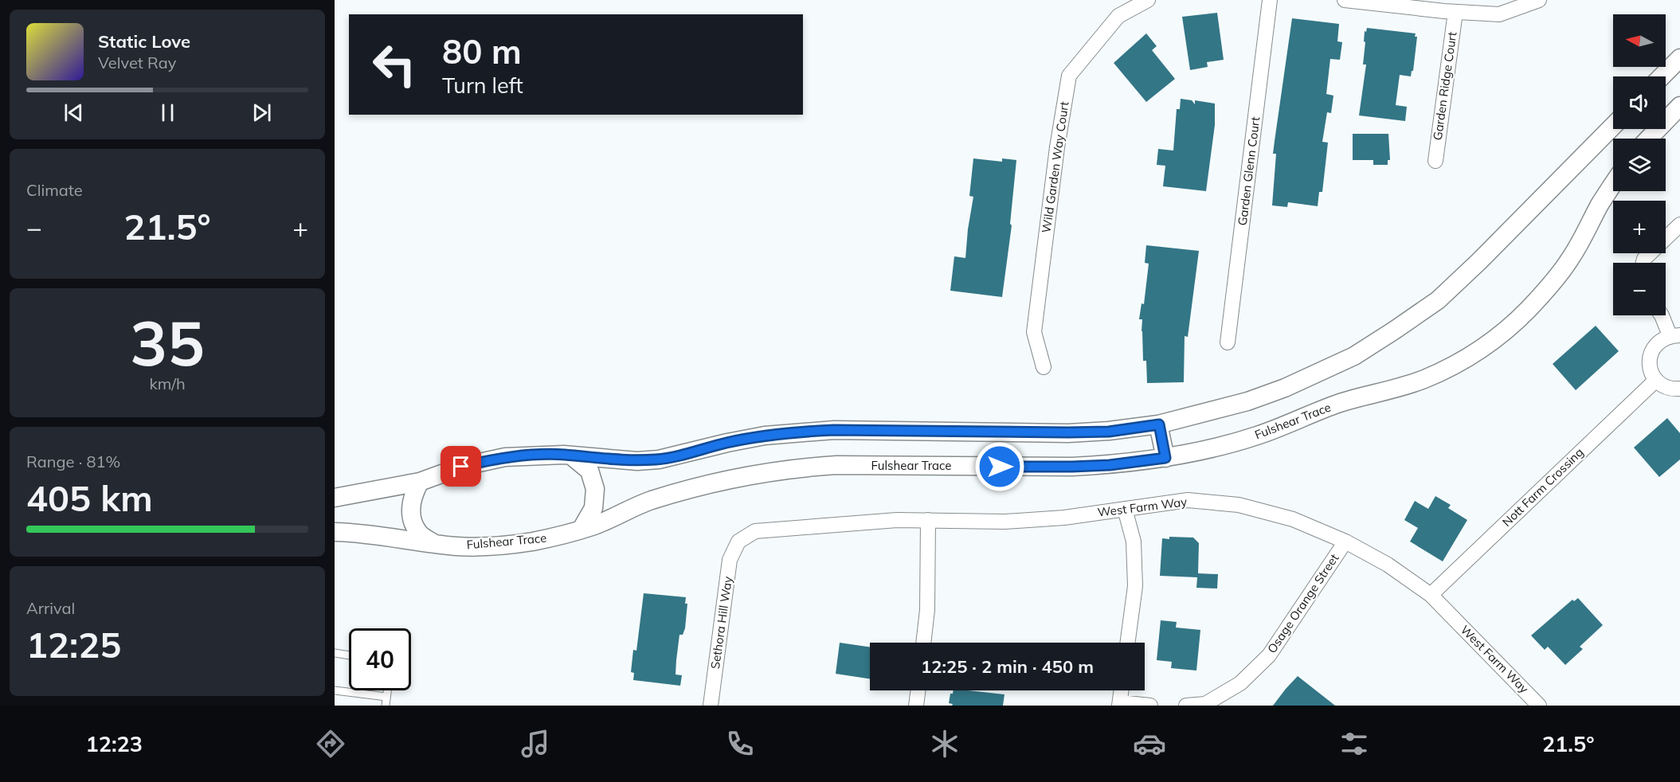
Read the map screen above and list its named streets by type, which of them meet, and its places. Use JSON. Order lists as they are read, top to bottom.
{
  "streets": {
    "street": [
      "Garden Ridge Court",
      "Wild Garden Way Court",
      "Garden Glenn Court",
      "Fulshear Trace",
      "Nott Farm Crossing",
      "West Farm Way",
      "Osage Orange Street",
      "Sethora Hill Way"
    ]
  },
  "crossings": [
    ["Nott Farm Crossing", "West Farm Way"],
    ["West Farm Way", "Osage Orange Street"],
    ["West Farm Way", "Sethora Hill Way"]
  ],
  "north": "left",
  "page": {
    "map_buttons": ["+", "−"],
    "turn": ["80 m", "Turn left"],
    "song": ["Static Love", "Velvet Ray"],
    "tile": [
      "Climate",
      ["35", "km/h"],
      ["Range · 81%", "405 km"],
      ["Arrival", "12:25"]
    ],
    "heat": ["−", "21.5°", "+"],
    "limit": "40",
    "trip": "12:25 · 2 min · 450 m",
    "tabs": ["12:23", "21.5°"]
  }
}
